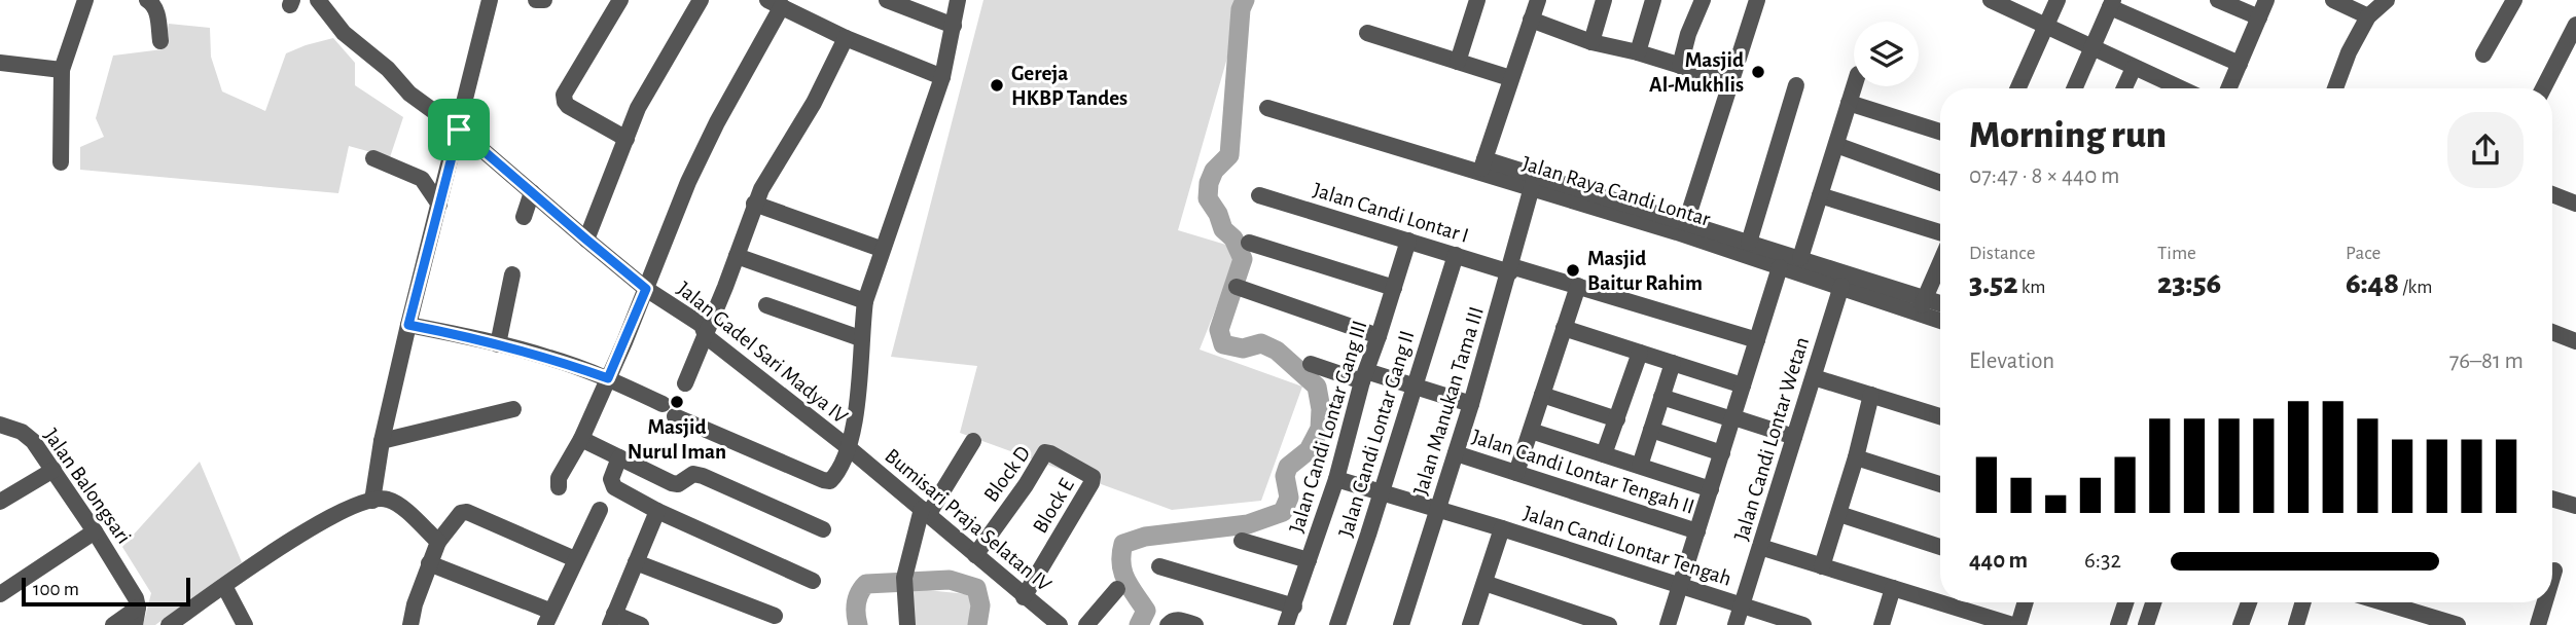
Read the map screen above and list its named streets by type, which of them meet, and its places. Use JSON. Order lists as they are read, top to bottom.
{
  "streets": {
    "street": [
      "Jalan Raya Candi Lontar",
      "Jalan Candi Lontar I",
      "Jalan Gadel Sari Madya IV",
      "Jalan Manukan Tama III",
      "Jalan Candi Lontar Gang III",
      "Jalan Candi Lontar Gang II",
      "Jalan Candi Lontar Wetan",
      "Jalan Candi Lontar Tengah II",
      "Block D",
      "Jalan Balongsari",
      "Block E",
      "Bumisari Praja Selatan IV",
      "Jalan Candi Lontar Tengah"
    ]
  },
  "crossings": [
    ["Jalan Raya Candi Lontar", "Jalan Manukan Tama III"],
    ["Jalan Raya Candi Lontar", "Jalan Candi Lontar Wetan"],
    ["Jalan Candi Lontar I", "Jalan Manukan Tama III"],
    ["Jalan Candi Lontar I", "Jalan Candi Lontar Gang III"],
    ["Jalan Candi Lontar I", "Jalan Candi Lontar Gang II"],
    ["Jalan Gadel Sari Madya IV", "Bumisari Praja Selatan IV"],
    ["Jalan Manukan Tama III", "Jalan Candi Lontar Tengah II"],
    ["Jalan Manukan Tama III", "Jalan Candi Lontar Tengah"],
    ["Jalan Candi Lontar Gang III", "Jalan Candi Lontar Tengah"],
    ["Jalan Candi Lontar Gang II", "Jalan Candi Lontar Tengah"],
    ["Jalan Candi Lontar Wetan", "Jalan Candi Lontar Tengah"],
    ["Block D", "Block E"],
    ["Block D", "Bumisari Praja Selatan IV"],
    ["Block E", "Bumisari Praja Selatan IV"]
  ],
  "places": [
    "Masjid Al-Mukhlis",
    "Gereja HKBP Tandes",
    "Masjid Baitur Rahim",
    "Masjid Nurul Iman"
  ],
  "scale_bar": "100 m",
  "page": {
    "heading": ["Morning run", "07:47 · 8 × 440 m"],
    "stats": [
      ["Distance", "3.52 km"],
      ["Time", "23:56"],
      ["Pace", "6:48 /km"]
    ],
    "chart": ["Elevation", "76–81 m"],
    "list": [
      {
        "name": "440 m",
        "note": "6:32"
      }
    ],
    "scale": "100 m"
  }
}
